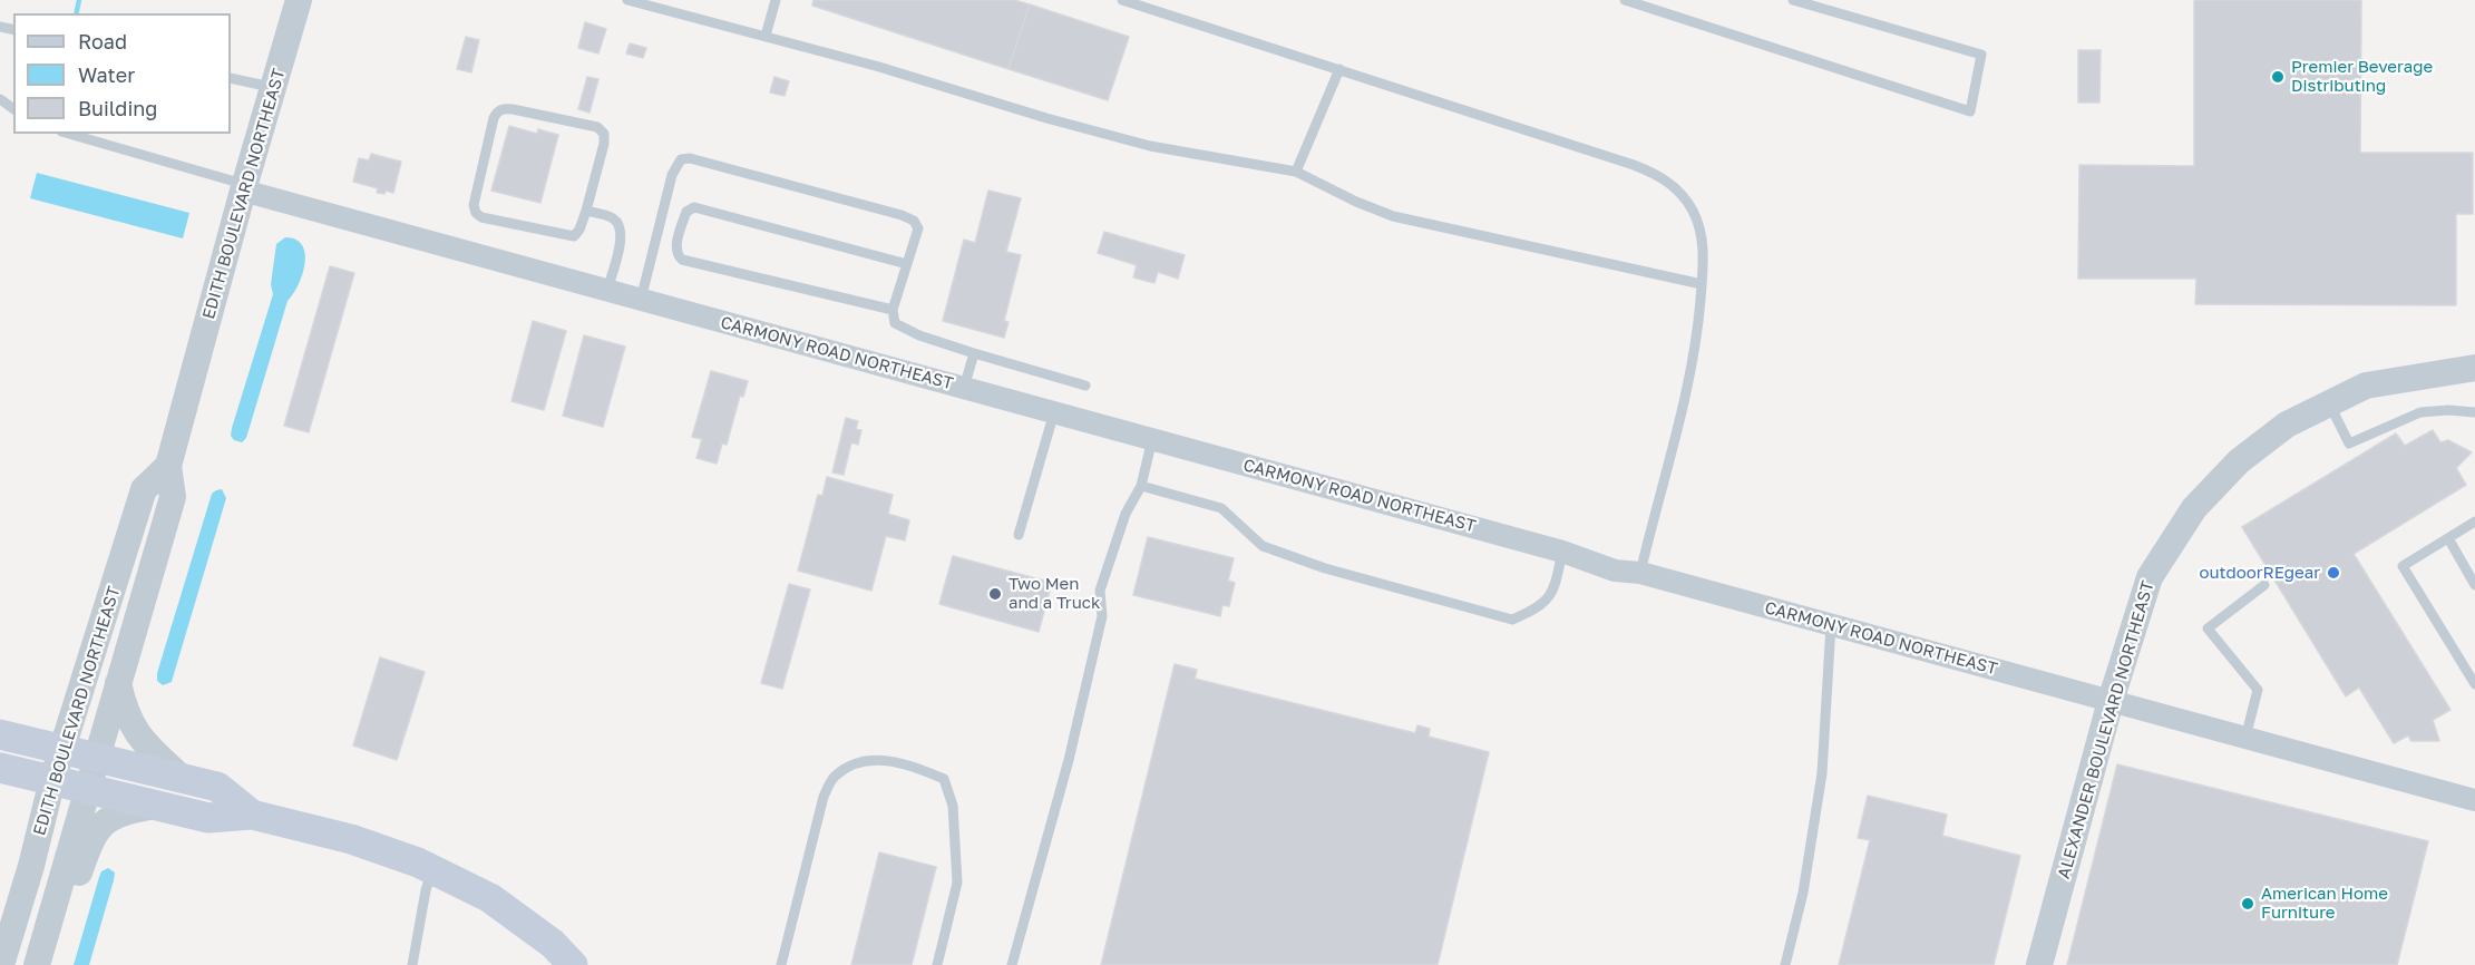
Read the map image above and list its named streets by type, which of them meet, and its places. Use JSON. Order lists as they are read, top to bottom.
{
  "streets": {
    "street": ["EDITH BOULEVARD NORTHEAST", "CARMONY ROAD NORTHEAST", "ALEXANDER BOULEVARD NORTHEAST"]
  },
  "crossings": [
    ["EDITH BOULEVARD NORTHEAST", "CARMONY ROAD NORTHEAST"],
    ["CARMONY ROAD NORTHEAST", "ALEXANDER BOULEVARD NORTHEAST"]
  ],
  "places": [
    "Premier Beverage Distributing",
    "outdoorREgear",
    "Two Men and a Truck",
    "American Home Furniture"
  ],
  "legend": ["Road", "Water", "Building"]
}
